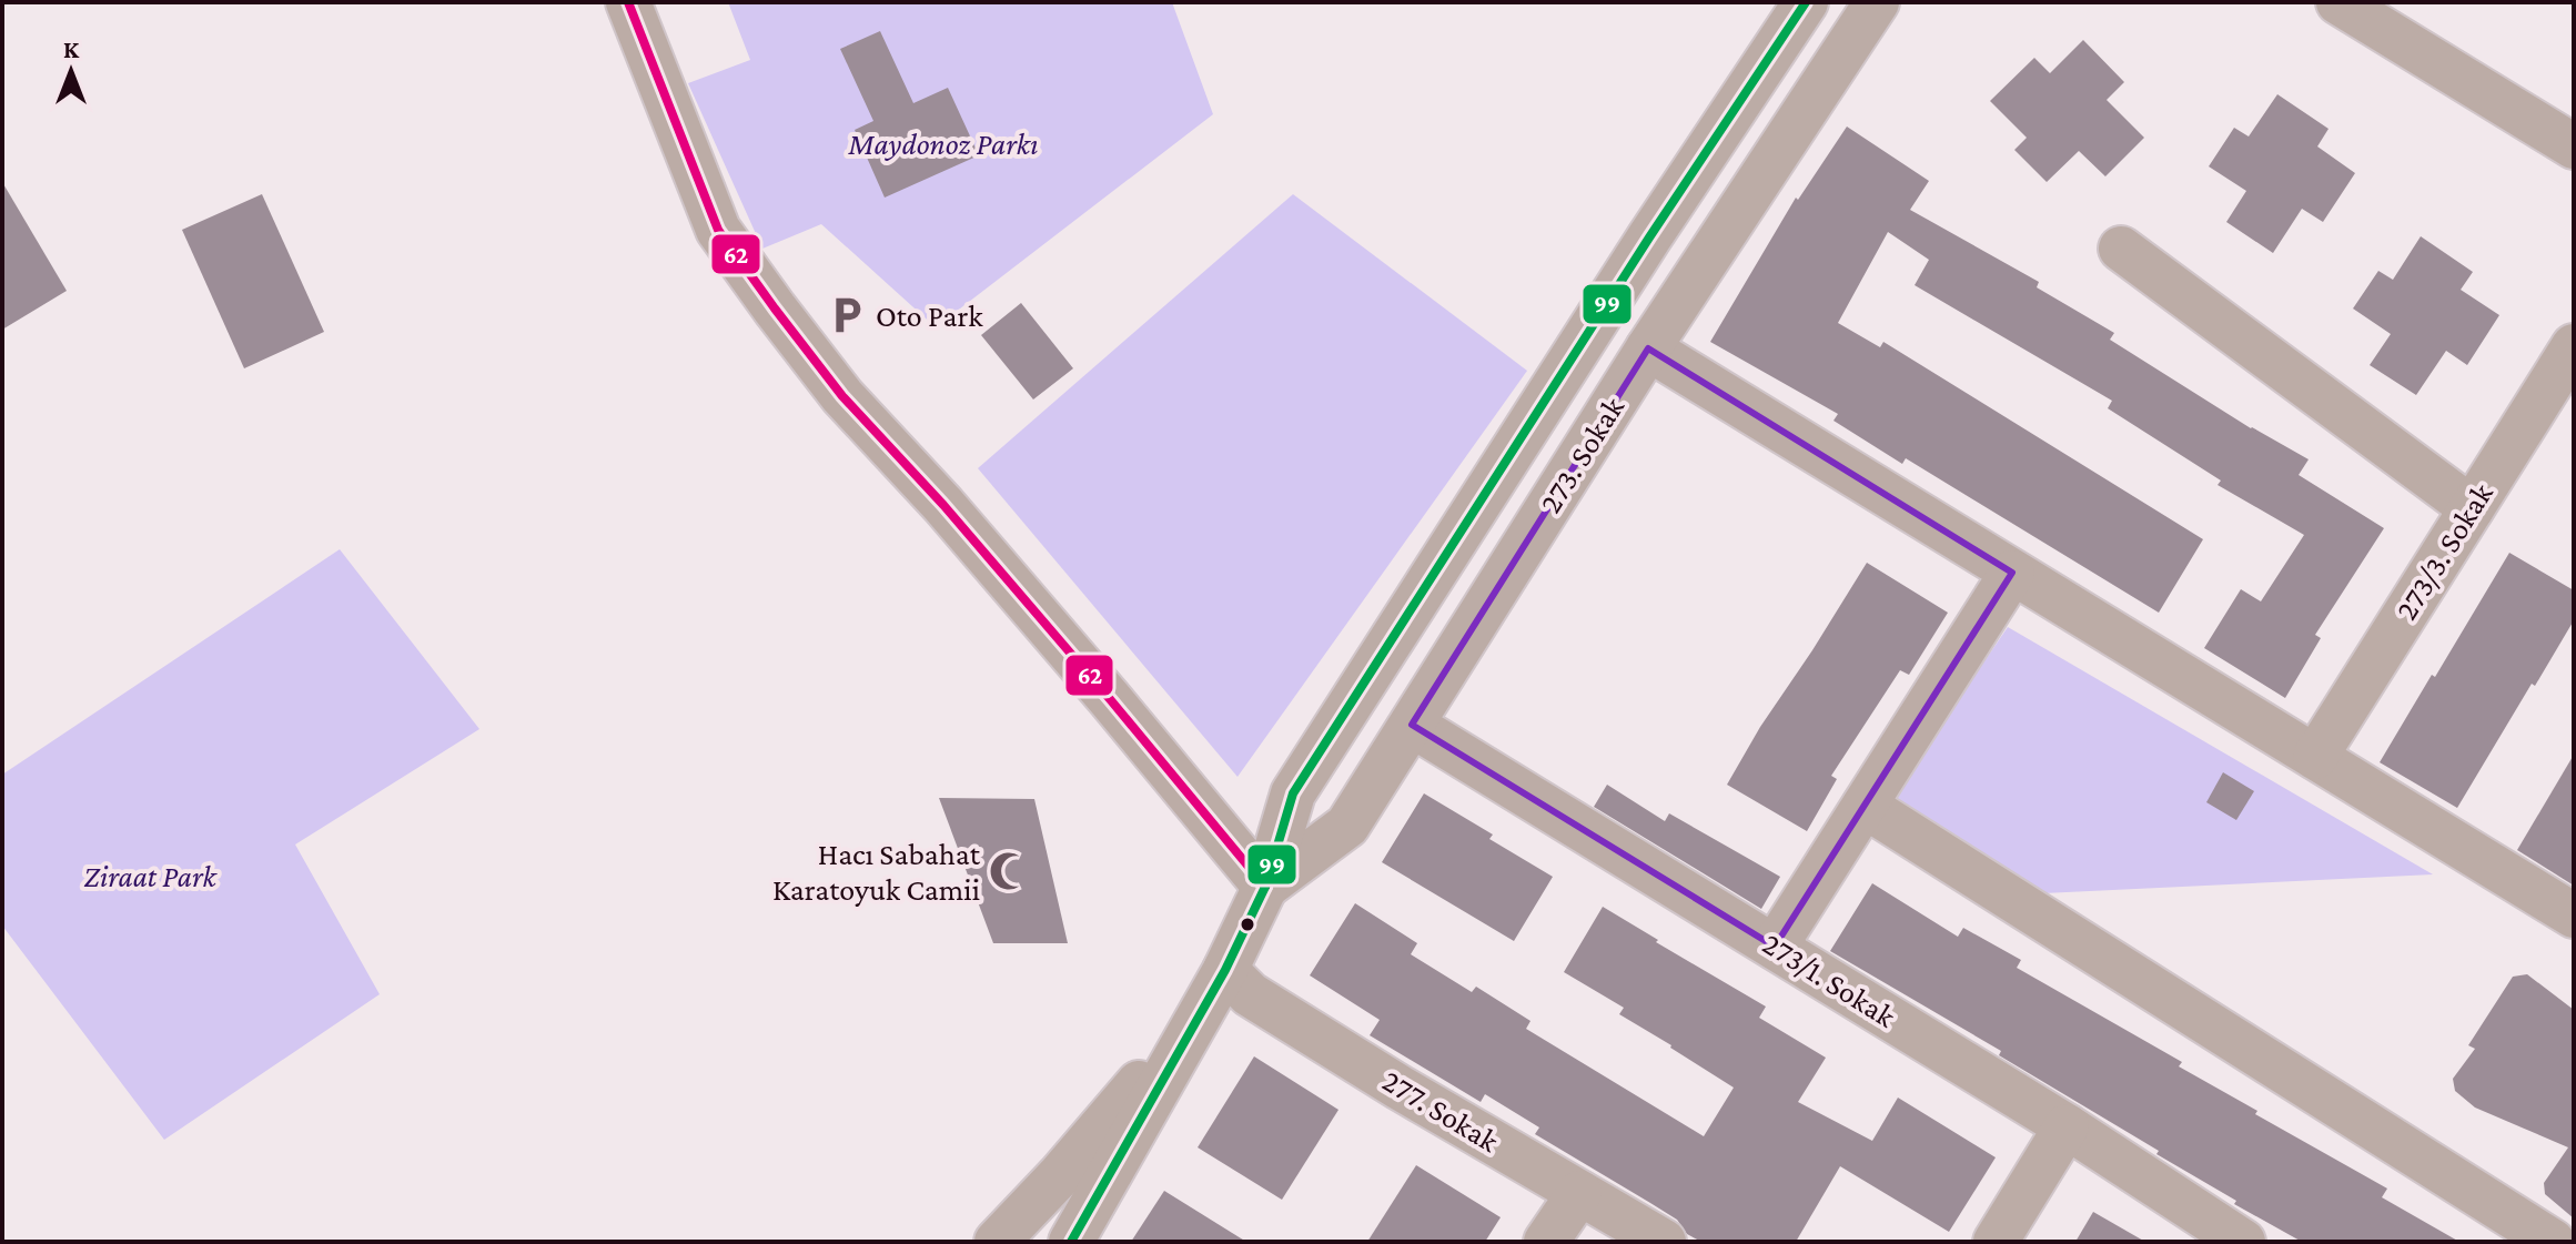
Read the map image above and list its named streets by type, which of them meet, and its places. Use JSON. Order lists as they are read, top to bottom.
{
  "streets": {
    "street": [
      "273. Sokak",
      "273/3. Sokak",
      "273/1. Sokak",
      "277. Sokak"
    ]
  },
  "crossings": [
    ["273. Sokak", "273/1. Sokak"],
    ["273. Sokak", "277. Sokak"]
  ],
  "parks": ["Maydonoz Parkı", "Ziraat Park"],
  "places": {
    "parking": ["Oto Park"],
    "mosque": ["Hacı Sabahat Karatoyuk Camii"]
  },
  "lines": ["transit line 62", "transit line 99"],
  "north": "top"
}
